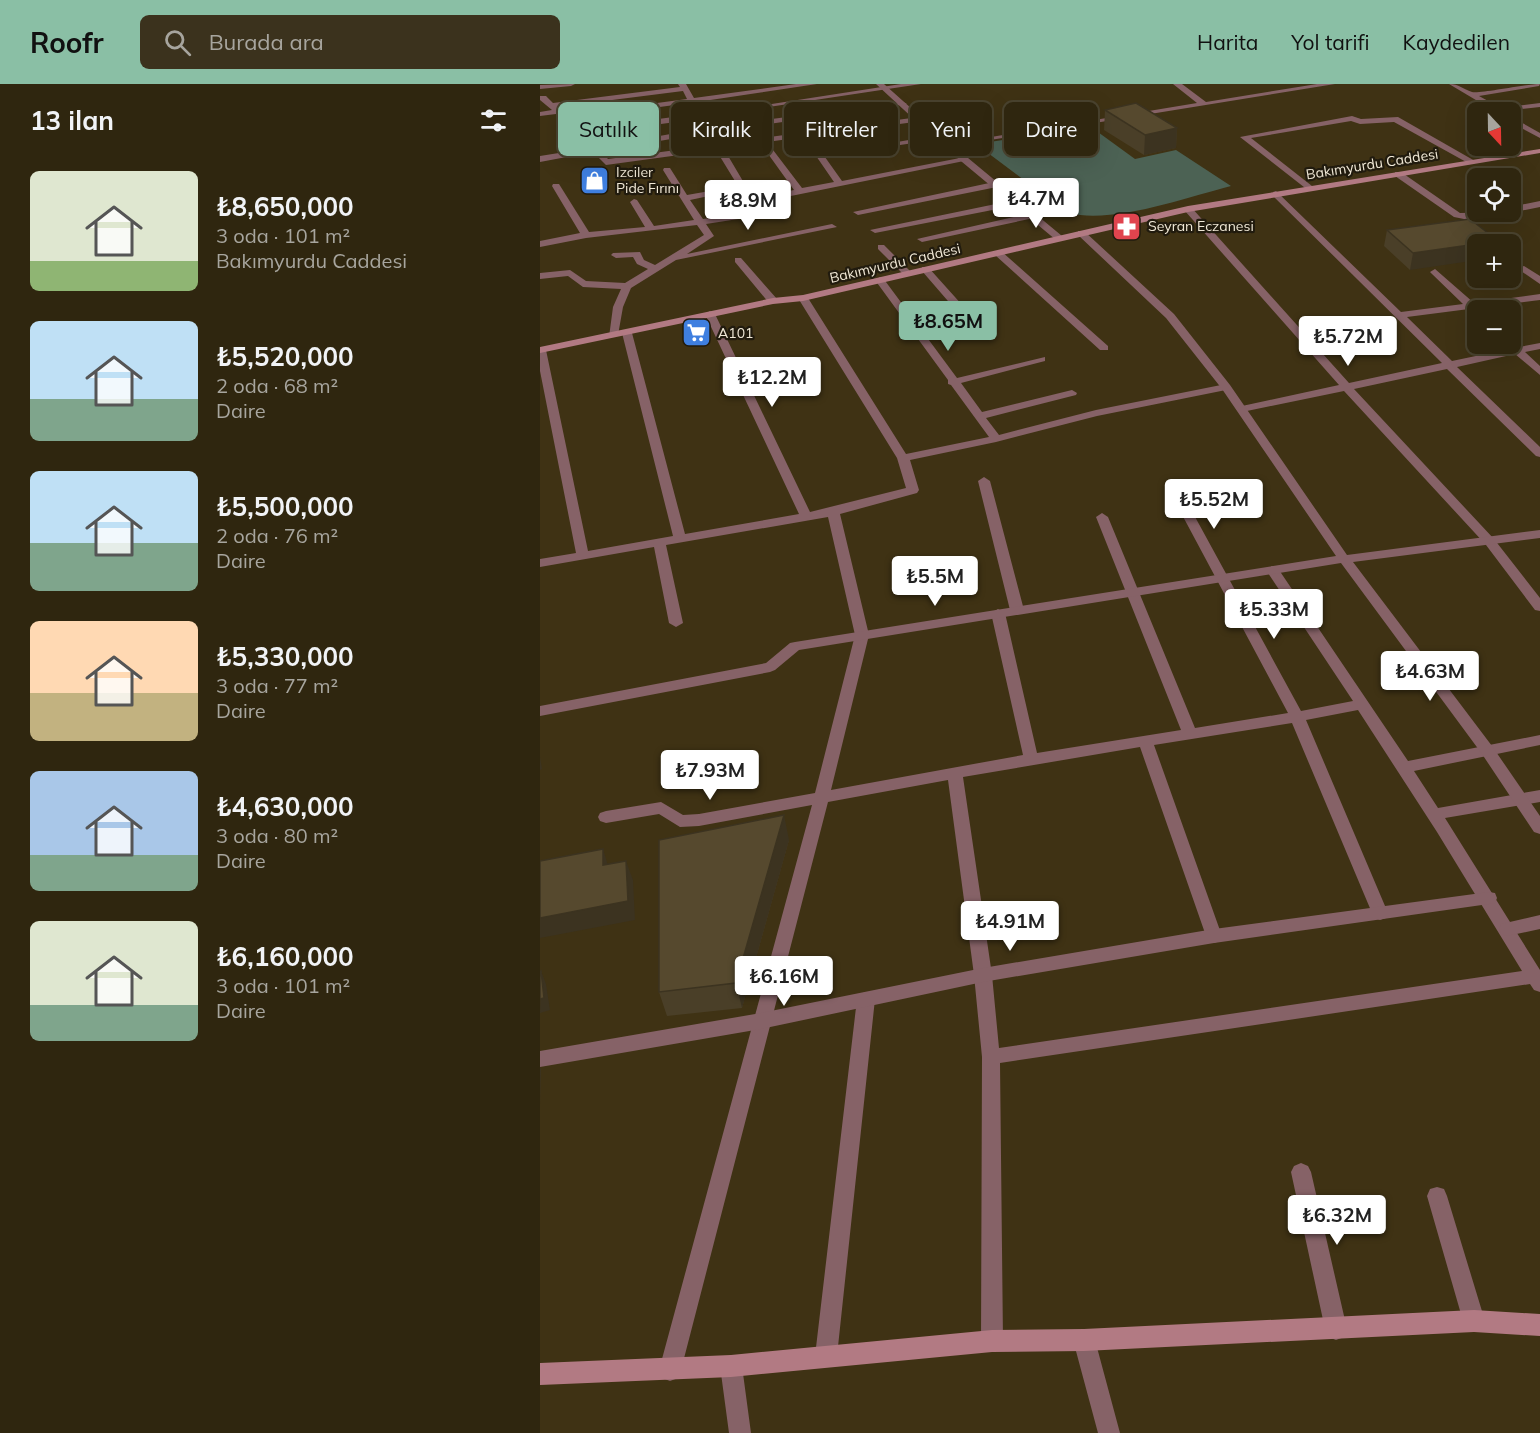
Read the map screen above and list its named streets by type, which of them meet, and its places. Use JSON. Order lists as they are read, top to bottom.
{
  "streets": {
    "main road": ["Bakımyurdu Caddesi"]
  },
  "places": {
    "shop": ["Izciler Pide Fırını"],
    "pharmacy": ["Seyran Eczanesi"],
    "supermarket": ["A101"]
  },
  "north": "bottom",
  "page": {
    "header": "Roofr",
    "search": "Burada ara",
    "nav": ["Harita", "Yol tarifi", "Kaydedilen"],
    "heading": "13 ilan",
    "map_buttons": ["+", "−"],
    "chip": [
      "Satılık",
      "Kiralık",
      "Filtreler",
      "Yeni",
      "Daire"
    ],
    "list": [
      {
        "name": "₺8,650,000",
        "note": "3 oda · 101 m² · Bakımyurdu Caddesi"
      },
      {
        "name": "₺5,520,000",
        "note": "2 oda · 68 m² · Daire"
      },
      {
        "name": "₺5,500,000",
        "note": "2 oda · 76 m² · Daire"
      },
      {
        "name": "₺5,330,000",
        "note": "3 oda · 77 m² · Daire"
      },
      {
        "name": "₺4,630,000",
        "note": "3 oda · 80 m² · Daire"
      },
      {
        "name": "₺6,160,000",
        "note": "3 oda · 101 m² · Daire"
      }
    ],
    "price": [
      "₺4.7M",
      "₺8.9M",
      "₺8.65M",
      "₺5.72M",
      "₺12.2M",
      "₺5.52M",
      "₺5.5M",
      "₺5.33M",
      "₺4.63M",
      "₺7.93M",
      "₺4.91M",
      "₺6.16M",
      "₺6.32M"
    ]
  }
}
